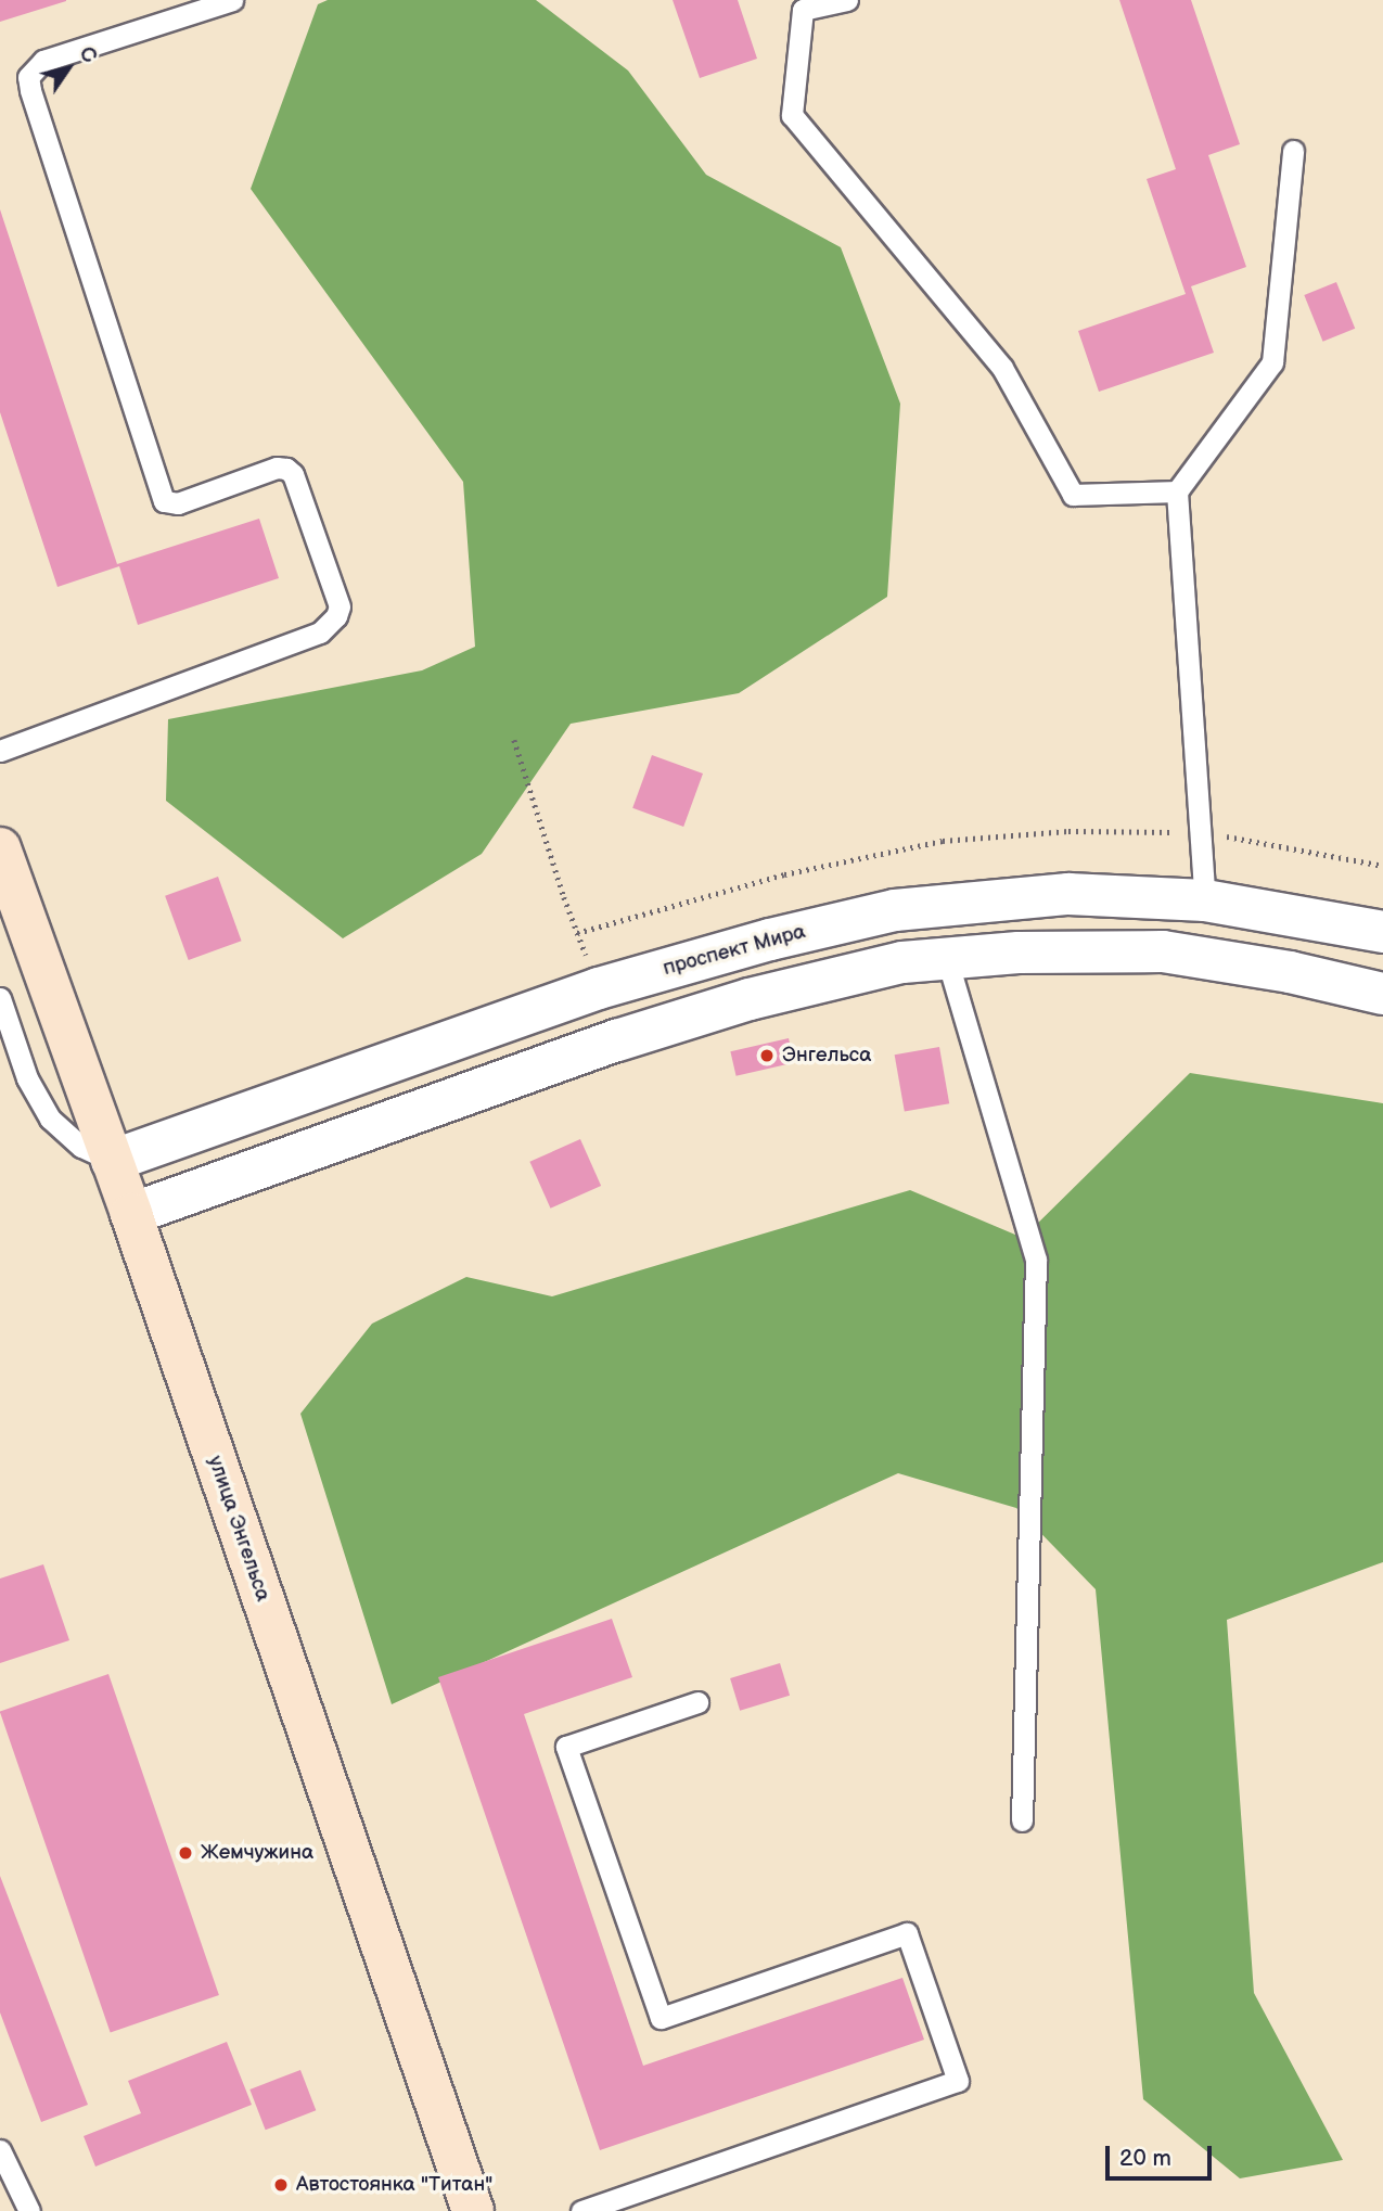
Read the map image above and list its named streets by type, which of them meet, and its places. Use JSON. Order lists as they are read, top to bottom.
{
  "streets": {
    "main road": ["улица Энгельса"],
    "street": ["проспект Мира"]
  },
  "crossings": [
    ["проспект Мира", "улица Энгельса"]
  ],
  "places": ["Энгельса", "Жемчужина", "Автостоянка \"Титан\""],
  "scale_bar": "20 m",
  "north": "top right"
}
